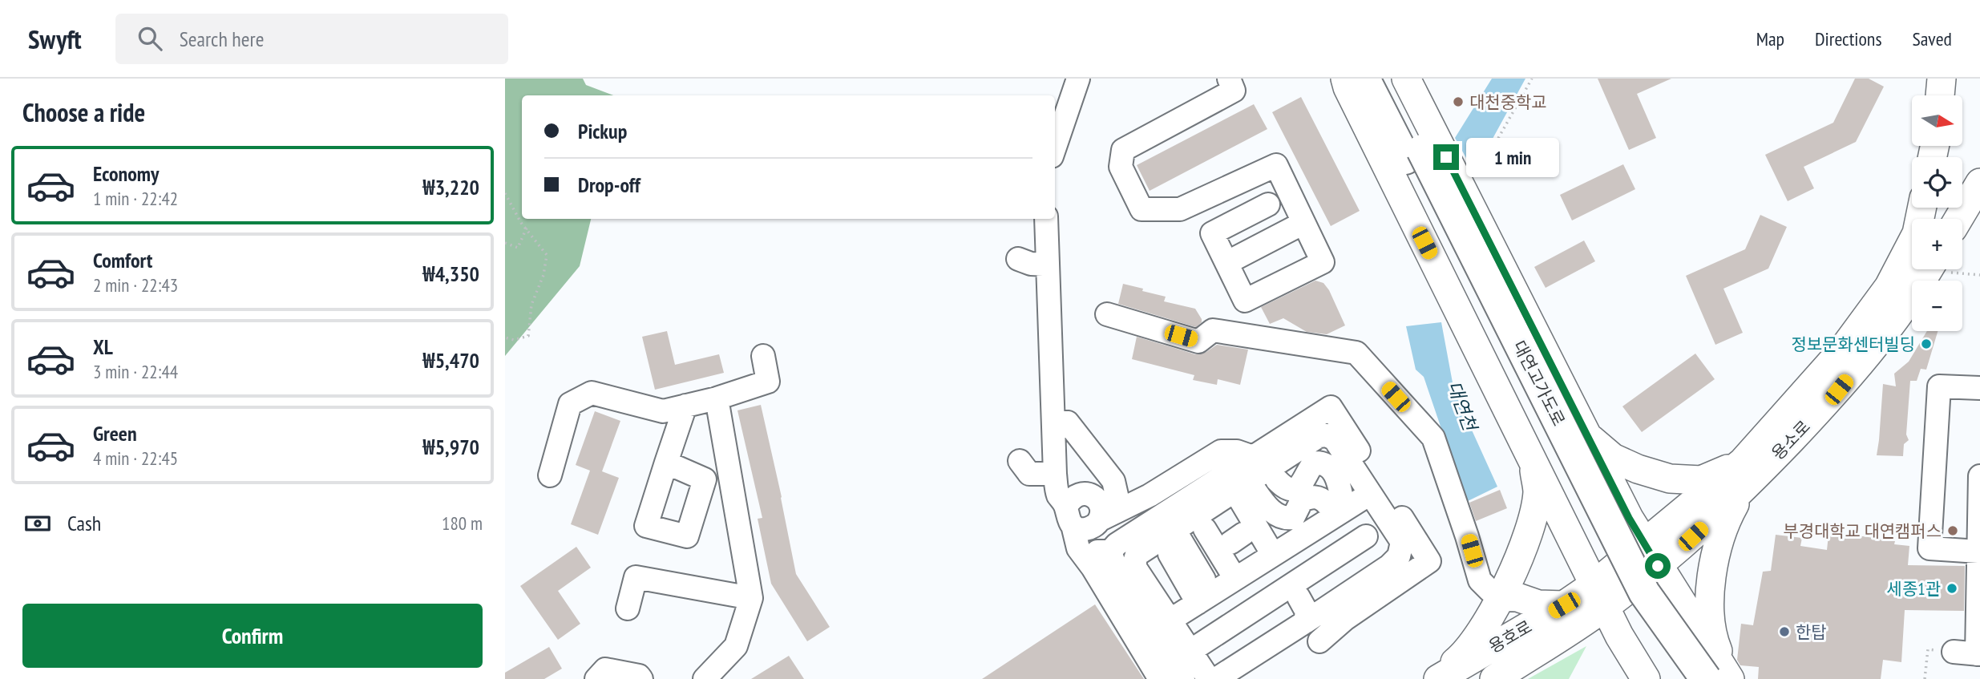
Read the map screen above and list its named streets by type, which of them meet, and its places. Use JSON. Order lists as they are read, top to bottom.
{
  "streets": {
    "highway": ["대연고가도로"],
    "main road": ["용소로", "용호로"]
  },
  "crossings": [
    ["용소로", "용호로"]
  ],
  "water": ["대연천"],
  "places": [
    "대천중학교",
    "정보문화센터빌딩",
    "부경대학교 대연캠퍼스",
    "세종1관",
    "한탑"
  ],
  "north": "right",
  "page": {
    "header": "Swyft",
    "search": "Search here",
    "nav": ["Map", "Directions", "Saved"],
    "heading": "Choose a ride",
    "map_buttons": ["+", "−"],
    "banner": ["Pickup", "Drop-off"],
    "bubble": "1 min",
    "list": [
      {
        "name": "Economy",
        "note": "1 min · 22:42",
        "value": "₩3,220"
      },
      {
        "name": "Comfort",
        "note": "2 min · 22:43",
        "value": "₩4,350"
      },
      {
        "name": "XL",
        "note": "3 min · 22:44",
        "value": "₩5,470"
      },
      {
        "name": "Green",
        "note": "4 min · 22:45",
        "value": "₩5,970"
      }
    ],
    "pay": ["Cash", "180 m"],
    "buttons": "Confirm"
  }
}
